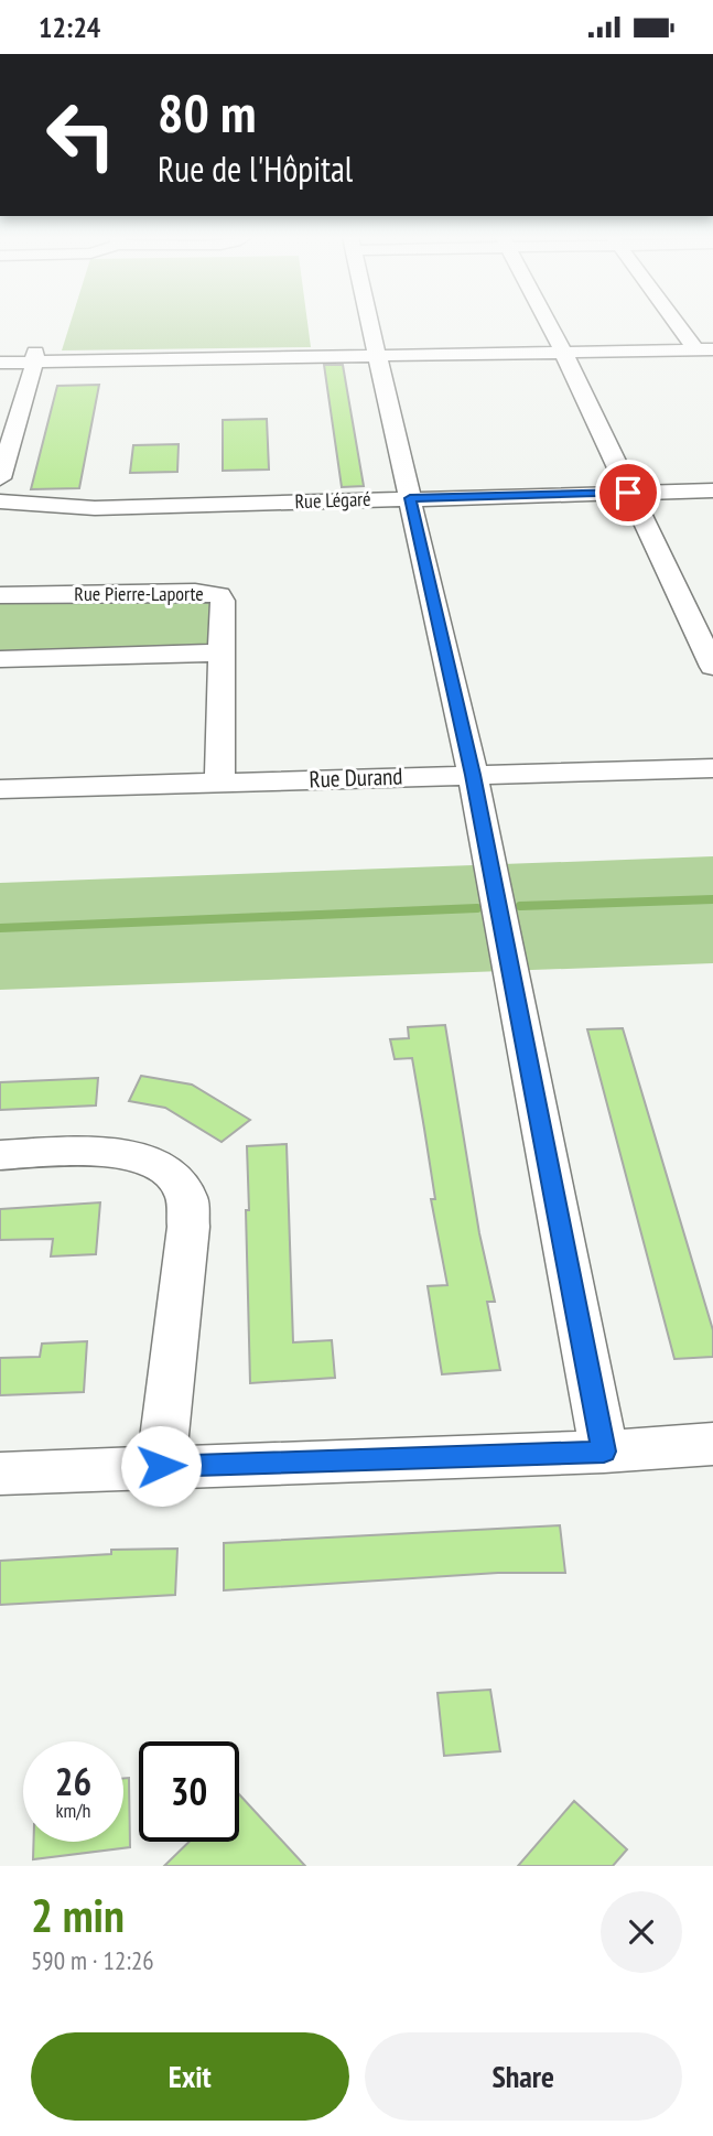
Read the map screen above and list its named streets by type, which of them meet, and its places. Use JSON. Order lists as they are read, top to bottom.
{
  "streets": {
    "street": ["Rue Légaré", "Rue Pierre-Laporte", "Rue Durand"]
  },
  "crossings": [
    ["Rue Pierre-Laporte", "Rue Durand"]
  ],
  "page": {
    "status": "12:24",
    "turn": ["80 m", "Rue de l'Hôpital"],
    "speed": "26 km/h",
    "limit": "30",
    "heading": ["2 min", "590 m · 12:26"],
    "buttons": ["Exit", "Share"]
  }
}
